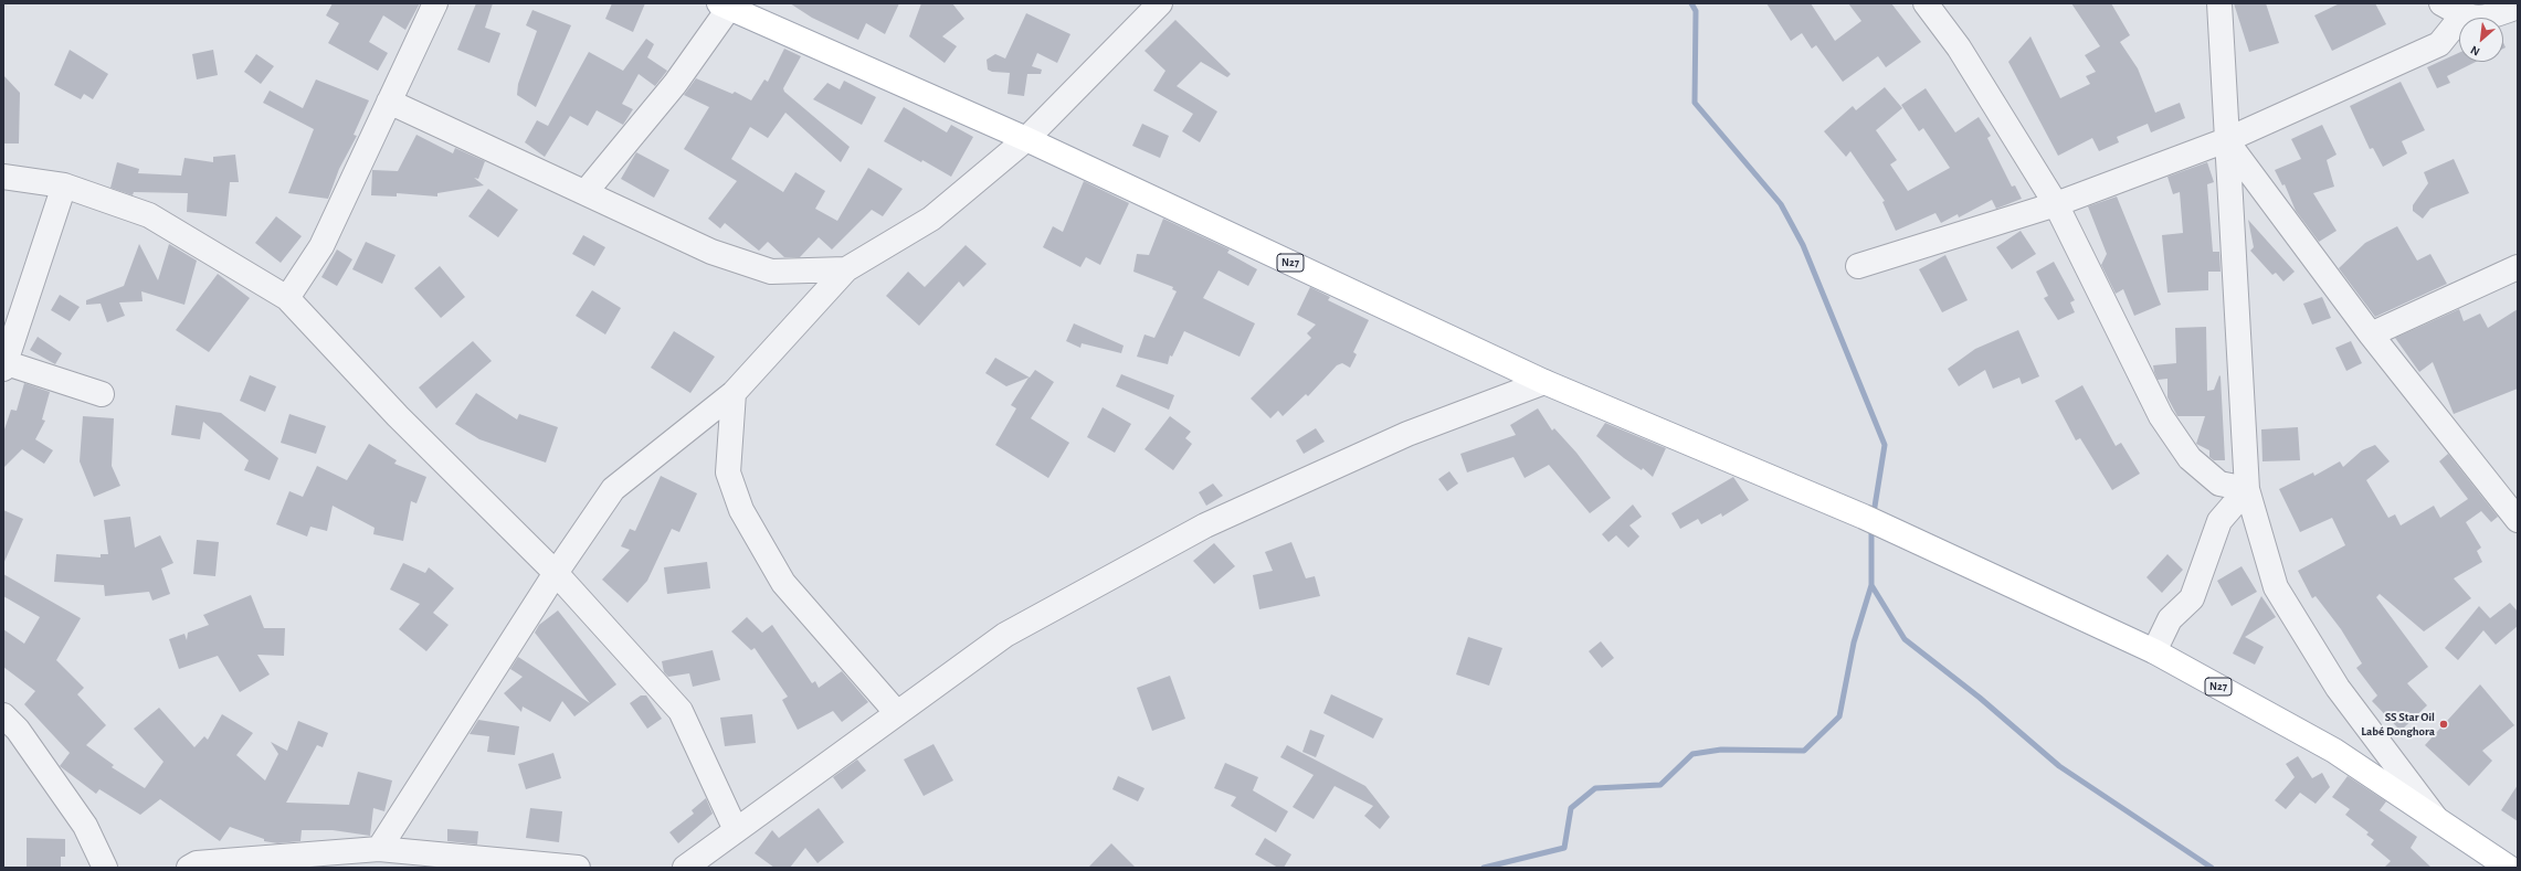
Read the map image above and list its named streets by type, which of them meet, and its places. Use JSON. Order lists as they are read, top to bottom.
{
  "streets": {
    "main road": ["N27"]
  },
  "places": ["SS Star Oil Labé Donghora"],
  "north": "bottom left"
}
